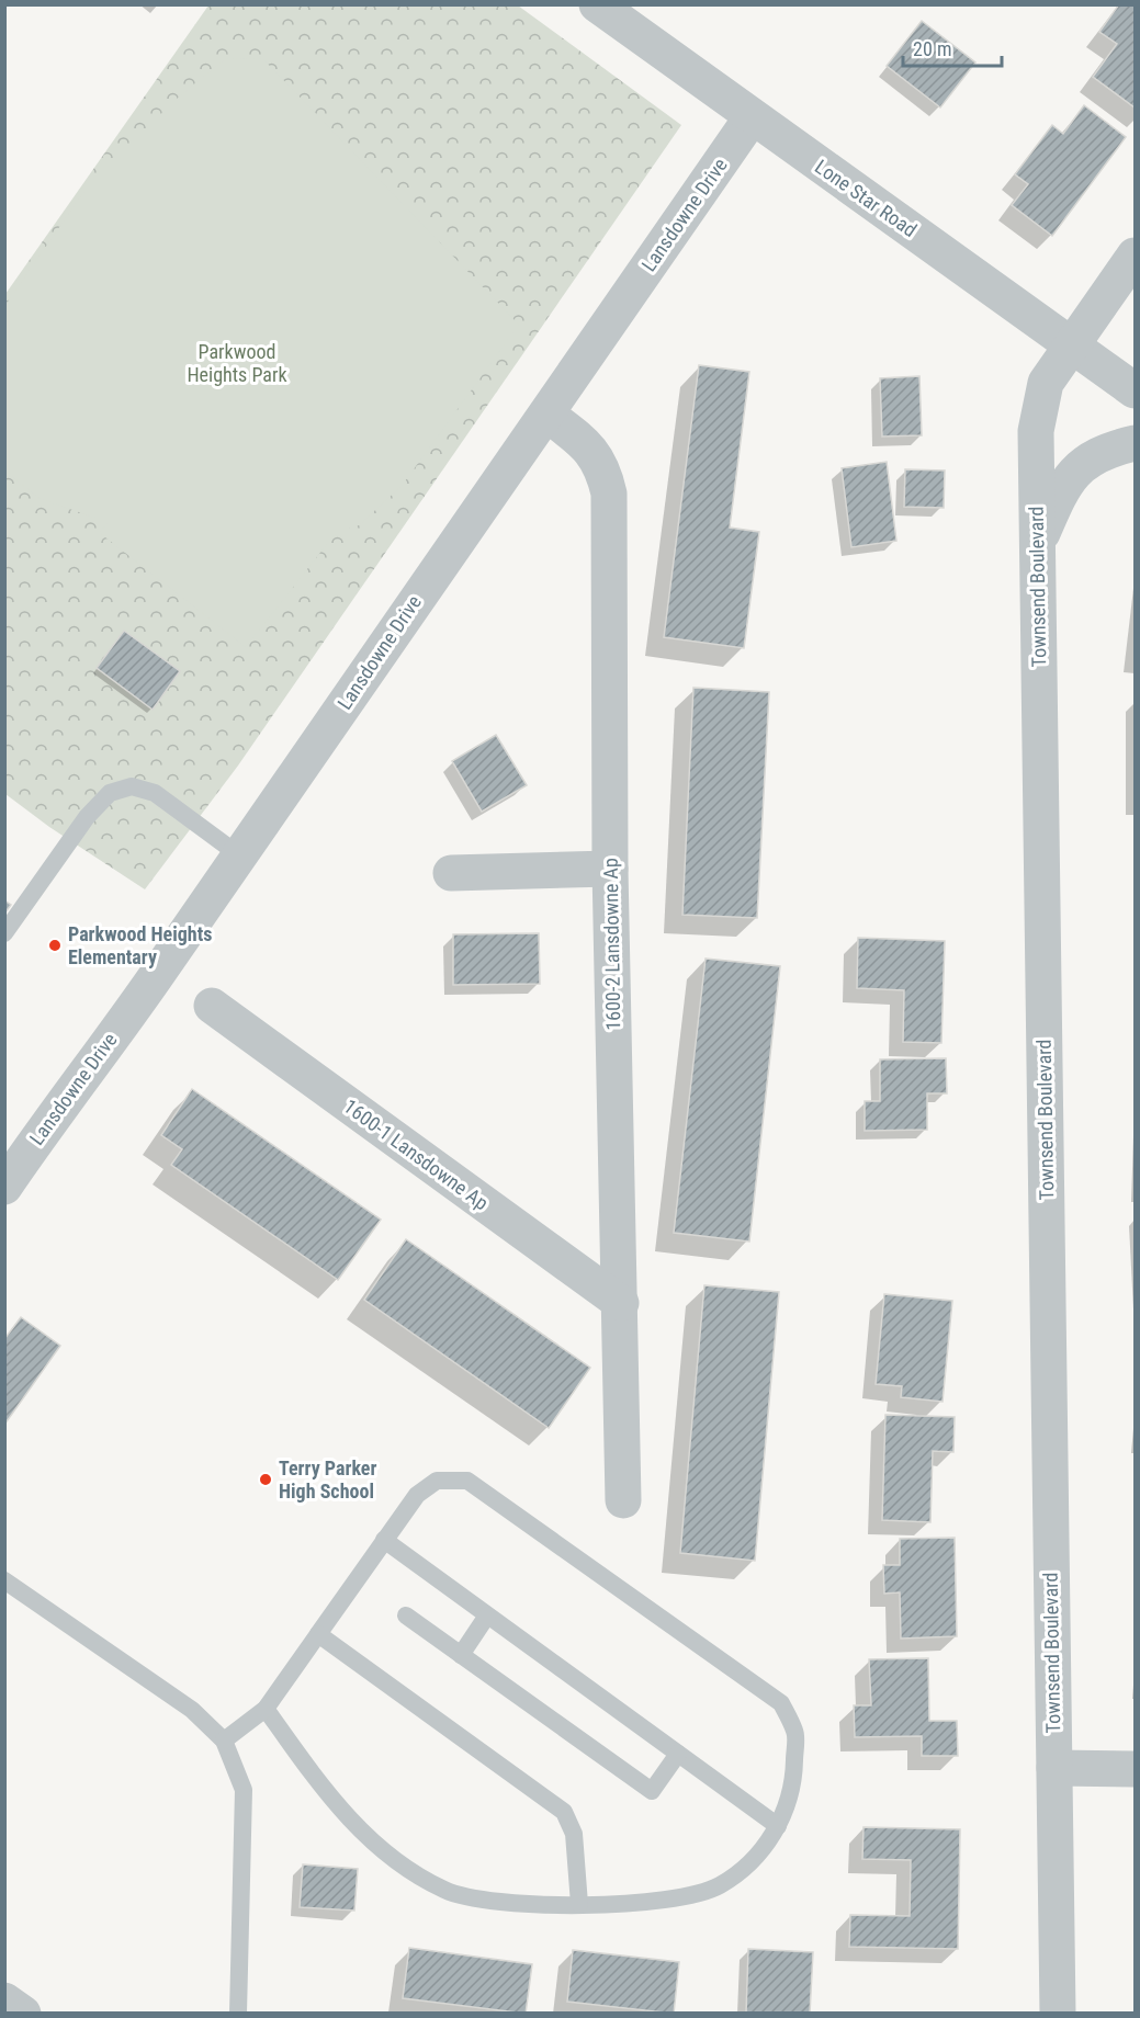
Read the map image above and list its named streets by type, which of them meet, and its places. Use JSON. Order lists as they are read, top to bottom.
{
  "streets": {
    "street": [
      "Lone Star Road",
      "Lansdowne Drive",
      "Townsend Boulevard",
      "1600-2 Lansdowne Ap",
      "1600-1 Lansdowne Ap"
    ]
  },
  "crossings": [
    ["Lone Star Road", "Lansdowne Drive"],
    ["Lone Star Road", "Townsend Boulevard"],
    ["Lansdowne Drive", "1600-2 Lansdowne Ap"],
    ["1600-2 Lansdowne Ap", "1600-1 Lansdowne Ap"]
  ],
  "parks": ["Parkwood Heights Park"],
  "places": ["Parkwood Heights Elementary", "Terry Parker High School"],
  "scale_bar": "20 m"
}
